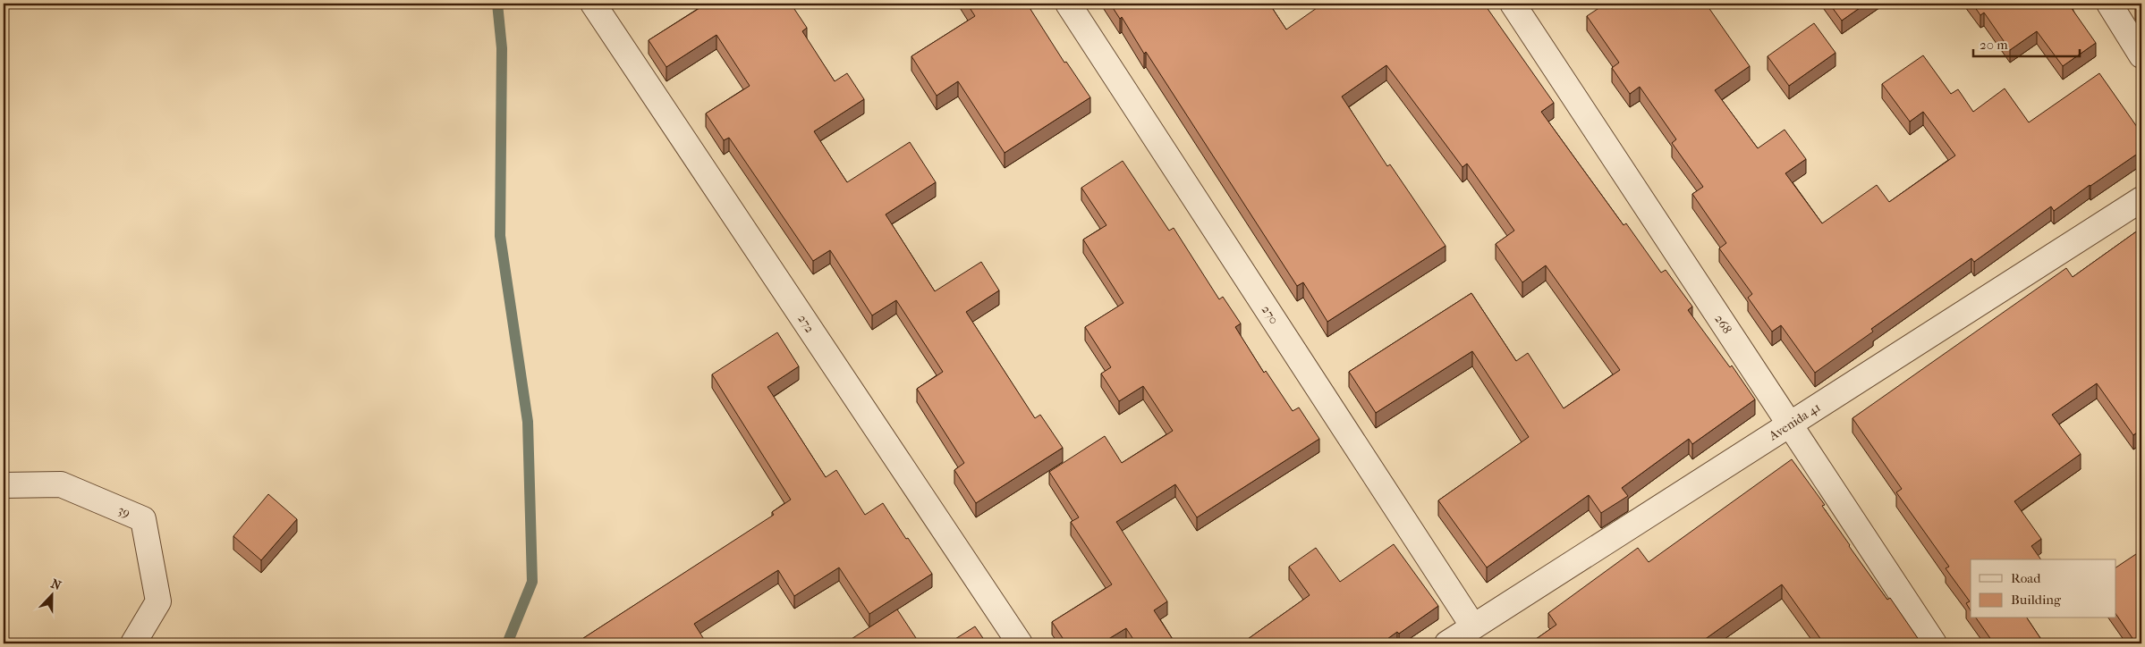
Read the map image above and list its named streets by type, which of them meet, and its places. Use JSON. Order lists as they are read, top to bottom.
{
  "streets": {
    "street": [
      "270",
      "272",
      "268",
      "Avenida 41",
      "39"
    ]
  },
  "crossings": [
    ["270", "Avenida 41"],
    ["268", "Avenida 41"]
  ],
  "legend": ["Road", "Building"],
  "scale_bar": "20 m",
  "north": "top"
}
